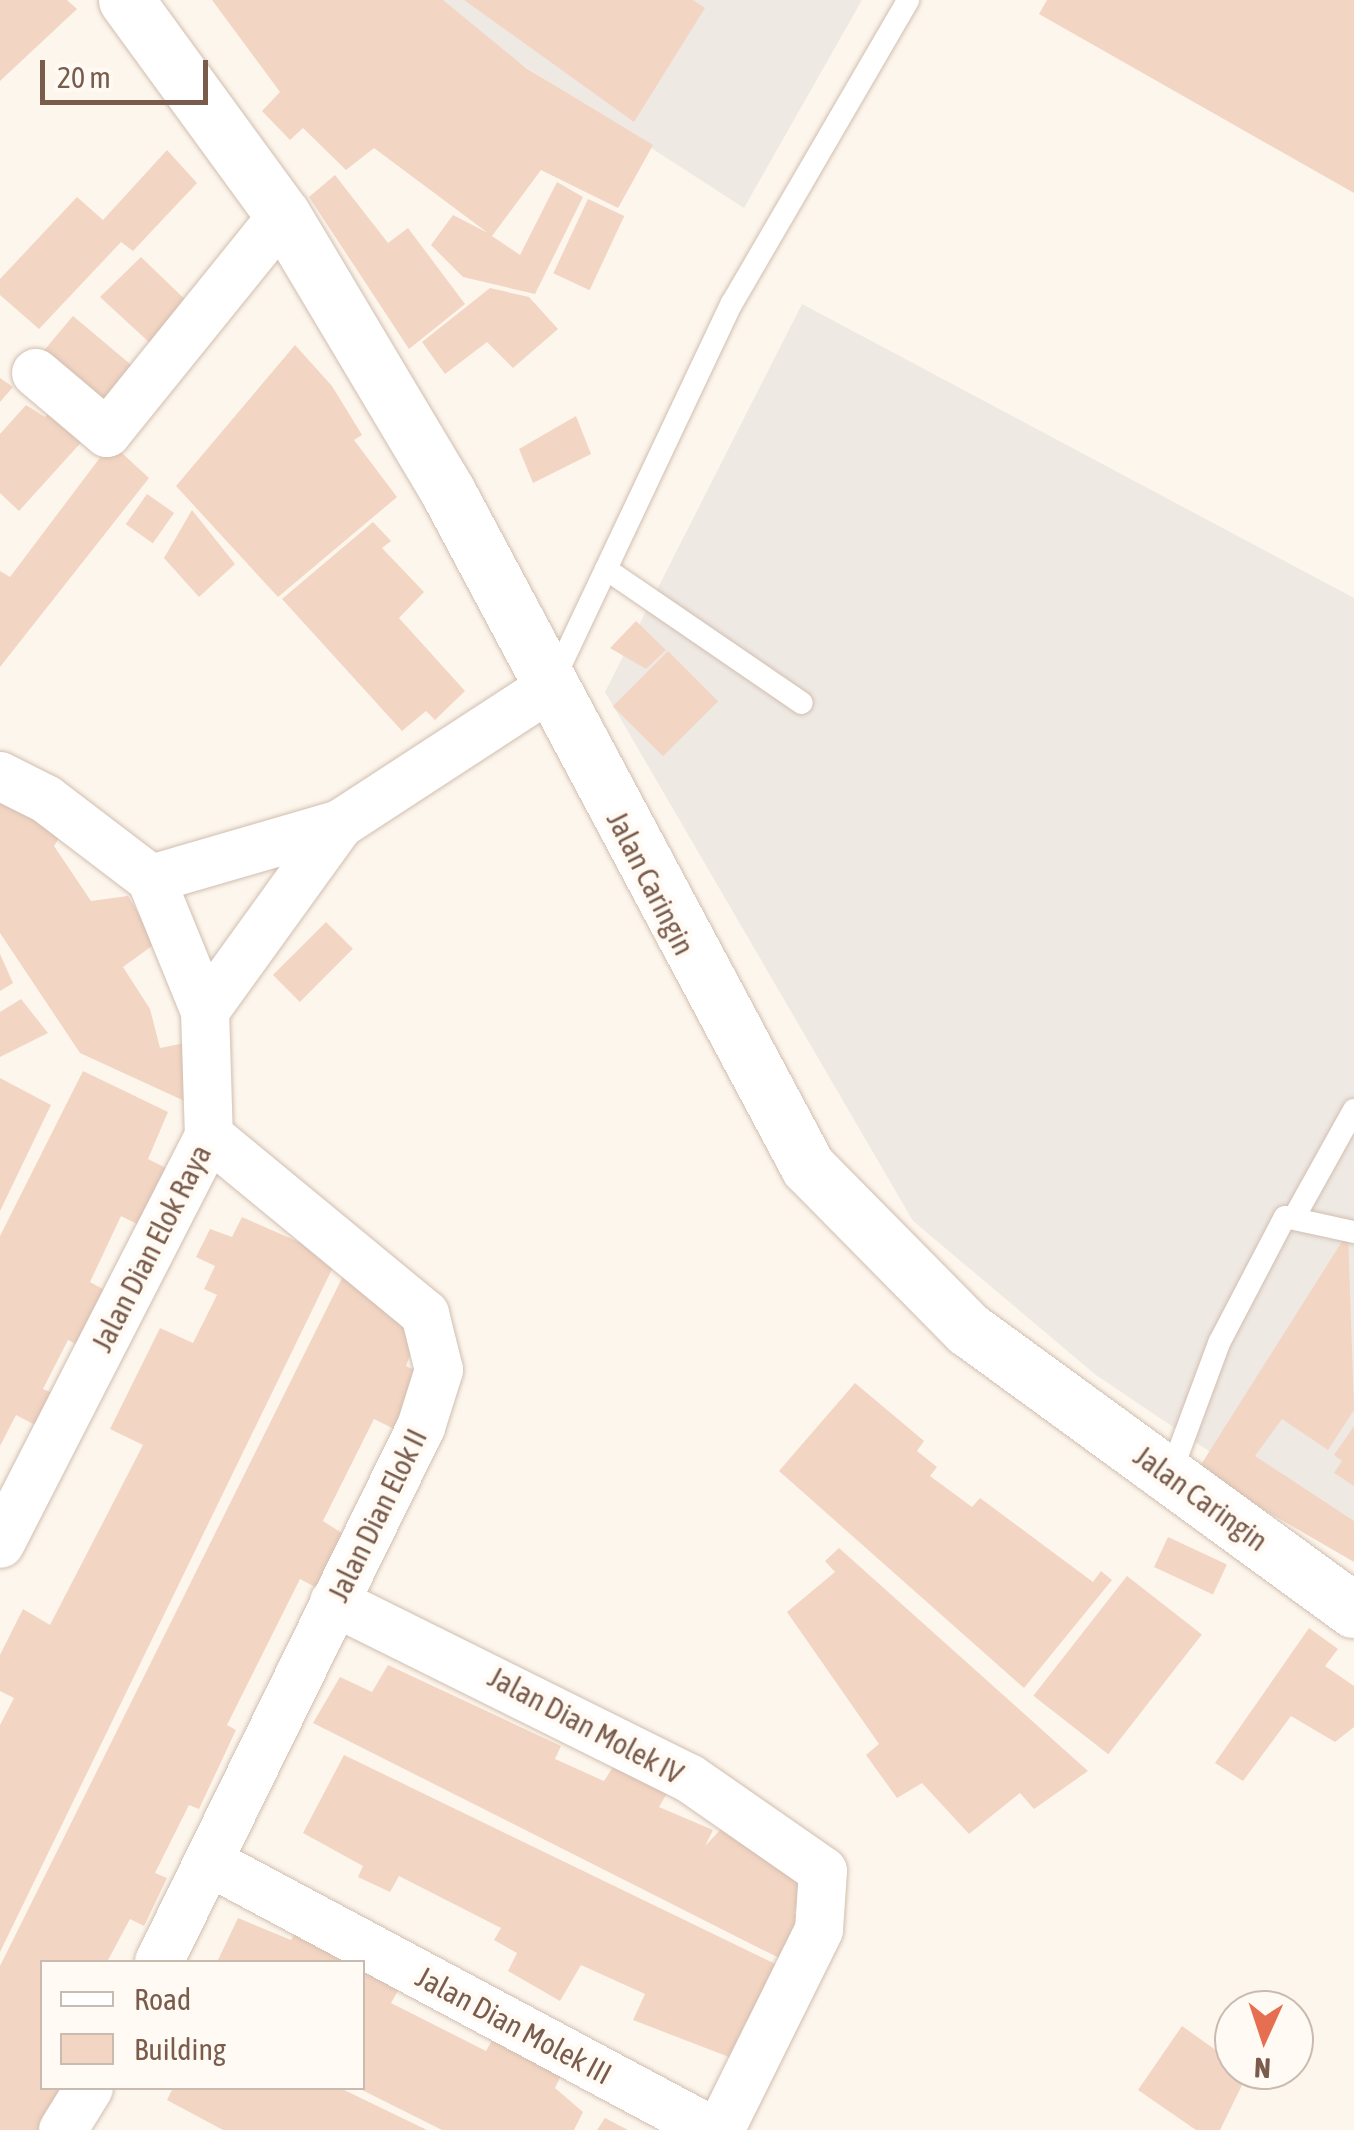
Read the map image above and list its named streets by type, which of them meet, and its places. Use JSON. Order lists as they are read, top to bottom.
{
  "streets": {
    "main road": ["Jalan Caringin"],
    "street": [
      "Jalan Dian Elok Raya",
      "Jalan Dian Elok II",
      "Jalan Dian Molek IV",
      "Jalan Dian Molek III"
    ]
  },
  "crossings": [
    ["Jalan Dian Elok Raya", "Jalan Dian Elok II"],
    ["Jalan Dian Elok II", "Jalan Dian Molek IV"],
    ["Jalan Dian Elok II", "Jalan Dian Molek III"]
  ],
  "legend": ["Road", "Building"],
  "scale_bar": "20 m",
  "north": "bottom"
}
